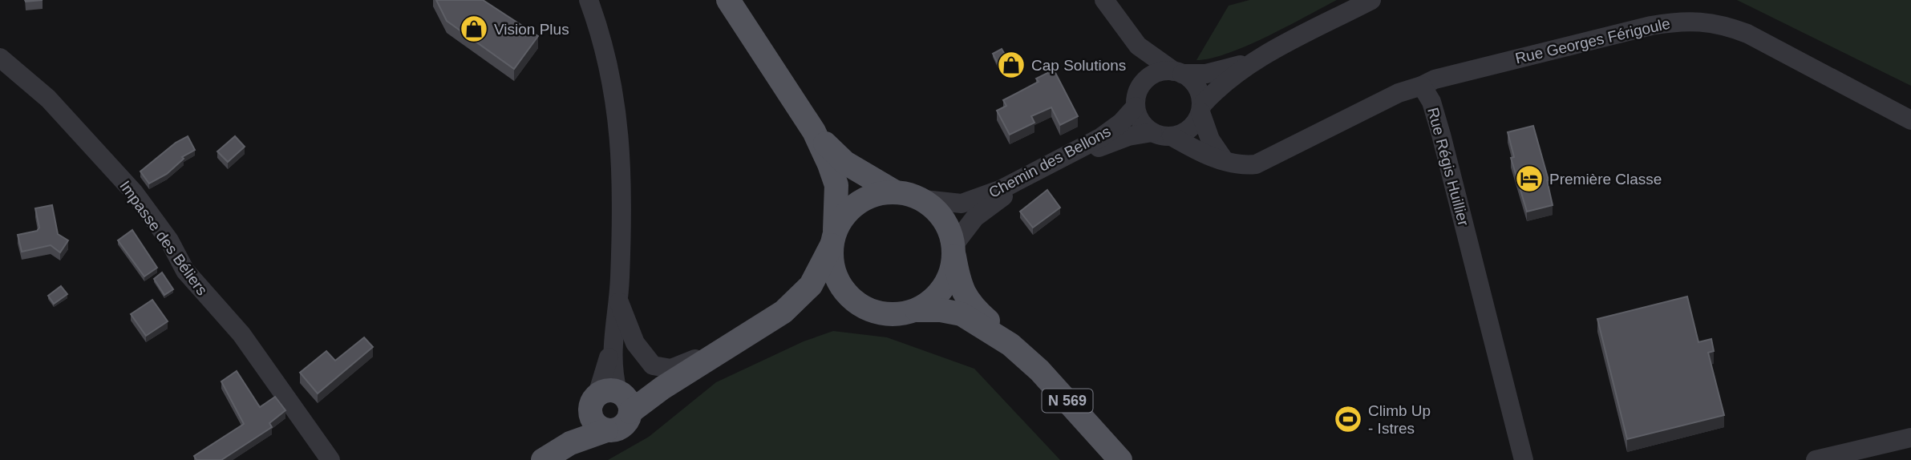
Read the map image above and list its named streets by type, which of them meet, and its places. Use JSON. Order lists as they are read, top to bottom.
{
  "streets": {
    "main road": ["N 569"],
    "street": [
      "Rue Georges Férigoule",
      "Chemin des Bellons",
      "Rue Régis Huillier",
      "Impasse des Béliers"
    ]
  },
  "crossings": [
    ["Rue Georges Férigoule", "Rue Régis Huillier"],
    ["Chemin des Bellons", "N 569"]
  ],
  "places": {
    "shop": ["Vision Plus", "Cap Solutions"],
    "hotel": ["Première Classe"],
    "sports": ["Climb Up - Istres"]
  }
}
